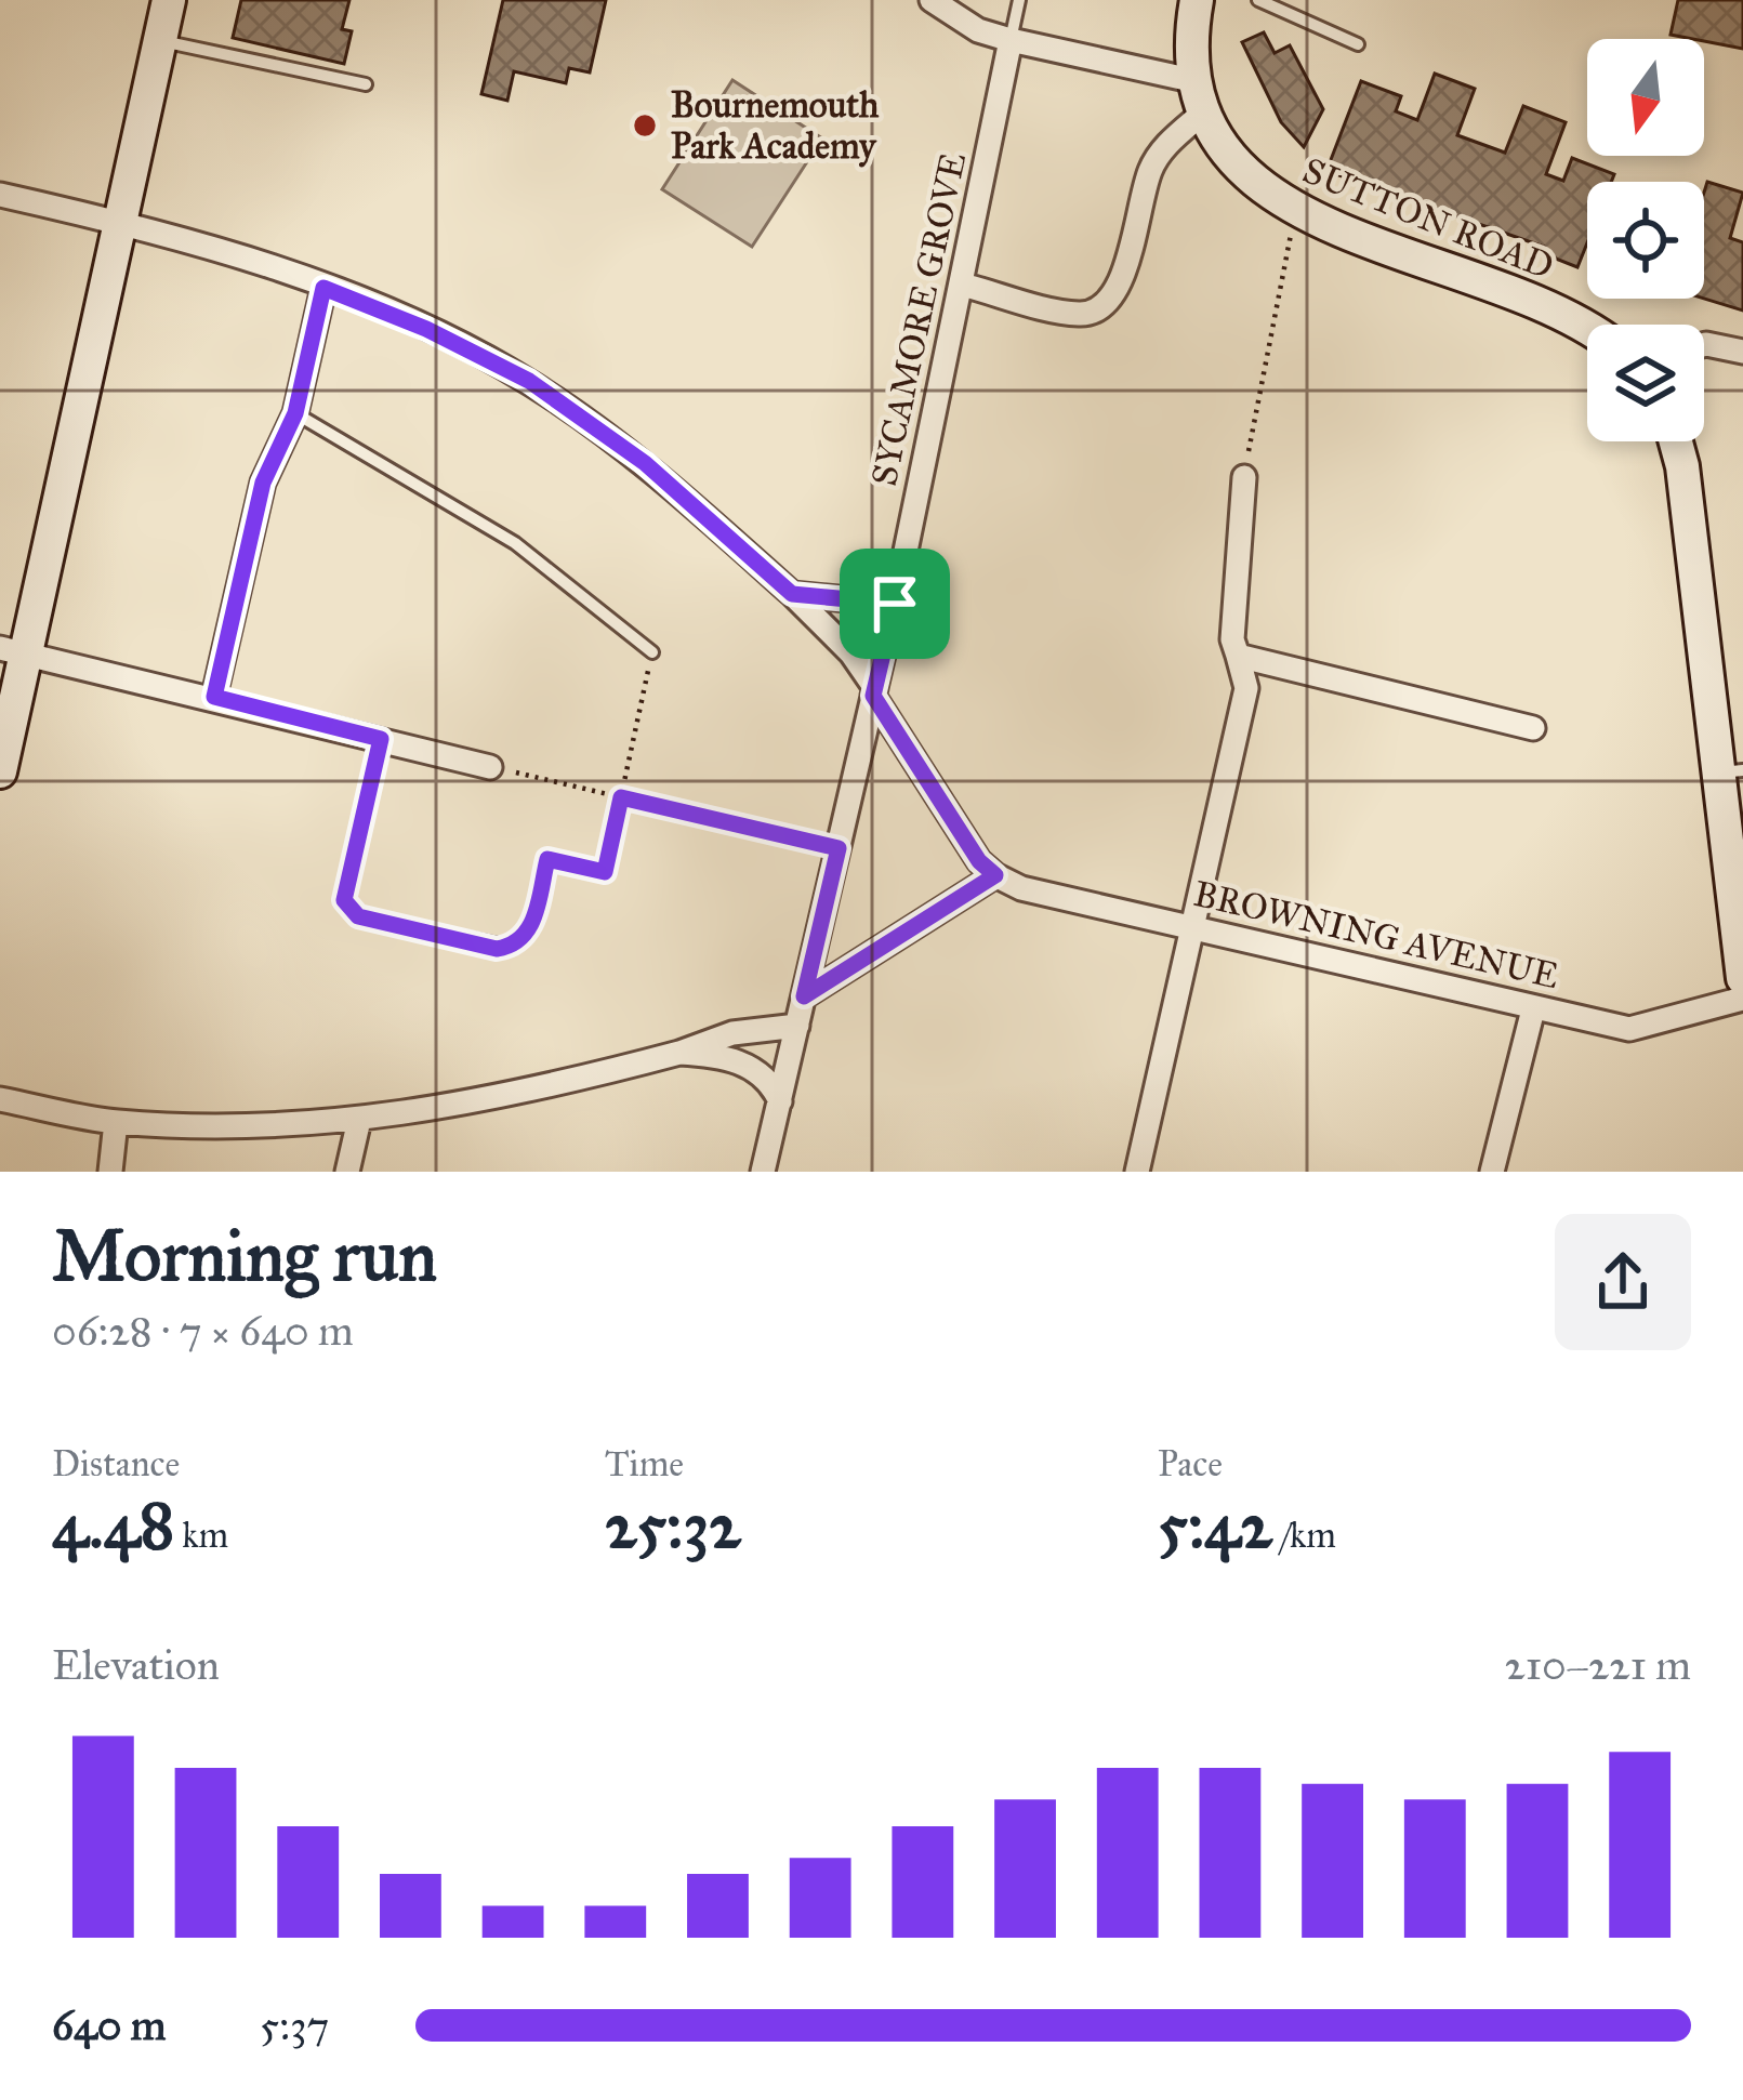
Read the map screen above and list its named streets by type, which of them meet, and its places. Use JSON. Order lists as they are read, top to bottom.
{
  "streets": {
    "main road": ["SUTTON ROAD"],
    "street": ["SYCAMORE GROVE", "BROWNING AVENUE"]
  },
  "places": ["Bournemouth Park Academy"],
  "north": "bottom",
  "page": {
    "heading": ["Morning run", "06:28 · 7 × 640 m"],
    "stats": [
      ["Distance", "4.48 km"],
      ["Time", "25:32"],
      ["Pace", "5:42 /km"]
    ],
    "chart": ["Elevation", "210–221 m"],
    "list": [
      {
        "name": "640 m",
        "note": "5:37"
      }
    ]
  }
}
